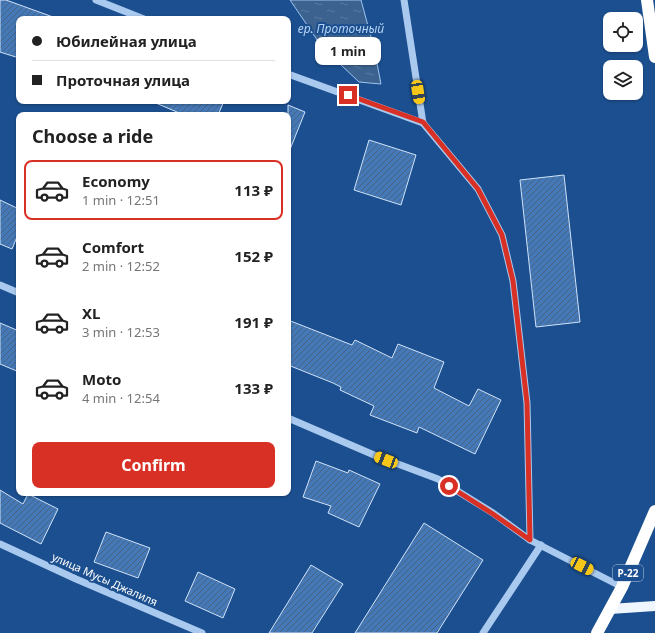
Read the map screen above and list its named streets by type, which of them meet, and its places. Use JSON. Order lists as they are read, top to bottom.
{
  "streets": {
    "highway": ["Р-22"],
    "street": ["улица Мусы Джалиля"]
  },
  "water": ["ер. Проточный"],
  "page": {
    "banner": ["Юбилейная улица", "Проточная улица"],
    "bubble": "1 min",
    "heading": "Choose a ride",
    "list": [
      {
        "name": "Economy",
        "note": "1 min · 12:51",
        "value": "113 ₽"
      },
      {
        "name": "Comfort",
        "note": "2 min · 12:52",
        "value": "152 ₽"
      },
      {
        "name": "XL",
        "note": "3 min · 12:53",
        "value": "191 ₽"
      },
      {
        "name": "Moto",
        "note": "4 min · 12:54",
        "value": "133 ₽"
      }
    ],
    "buttons": "Confirm"
  }
}
